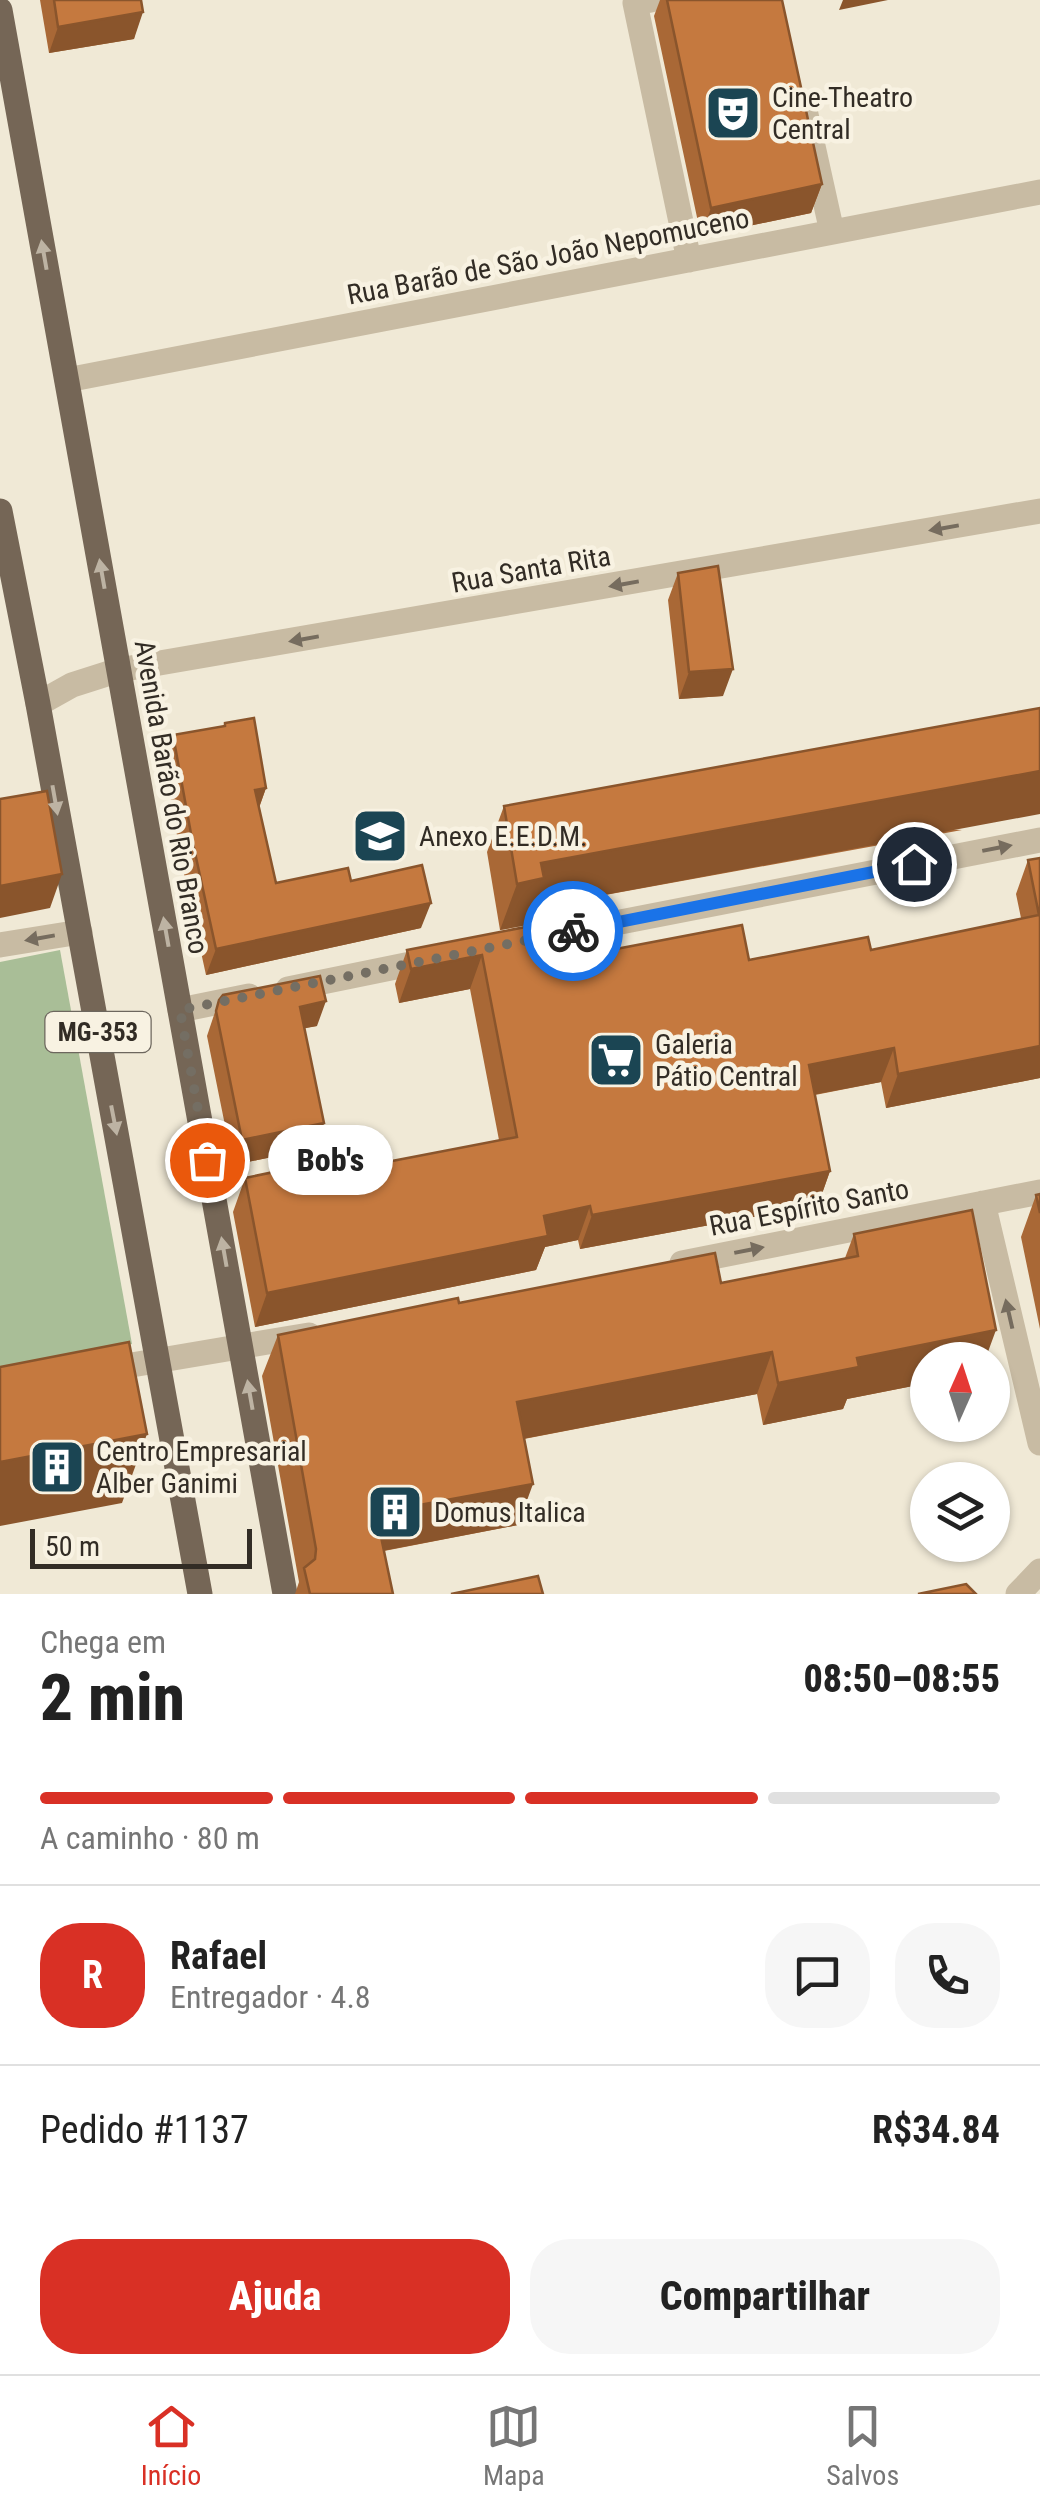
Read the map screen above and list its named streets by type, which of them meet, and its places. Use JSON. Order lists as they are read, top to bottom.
{
  "streets": {
    "main road": ["Avenida Barão do Rio Branco", "MG-353"],
    "street": ["Rua Barão de São João Nepomuceno", "Rua Santa Rita", "Rua Espírito Santo"]
  },
  "crossings": [
    ["Rua Barão de São João Nepomuceno", "Avenida Barão do Rio Branco"],
    ["Rua Santa Rita", "Avenida Barão do Rio Branco"],
    ["Rua Santa Rita", "MG-353"]
  ],
  "one_way": ["Rua Santa Rita", "Rua Espírito Santo"],
  "places": {
    "theatre": ["Cine-Theatro Central"],
    "school or university": ["Anexo E.E.D.M."],
    "supermarket": ["Galeria Pátio Central"],
    "other": ["Bob's"],
    "building": ["Centro Empresarial Alber Ganimi", "Domus Italica"]
  },
  "scale_bar": "50 m",
  "north": "top",
  "page": {
    "bubble": "Bob's",
    "scale": "50 m",
    "heading": ["2 min", "Chega em", "08:50–08:55"],
    "panel": [
      "Rafael",
      "Entregador · 4.8",
      "Pedido #1137",
      "R$34.84"
    ],
    "bar": "A caminho · 80 m",
    "round": "R",
    "buttons": ["Ajuda", "Compartilhar"],
    "tabs": ["Início", "Mapa", "Salvos"]
  }
}
